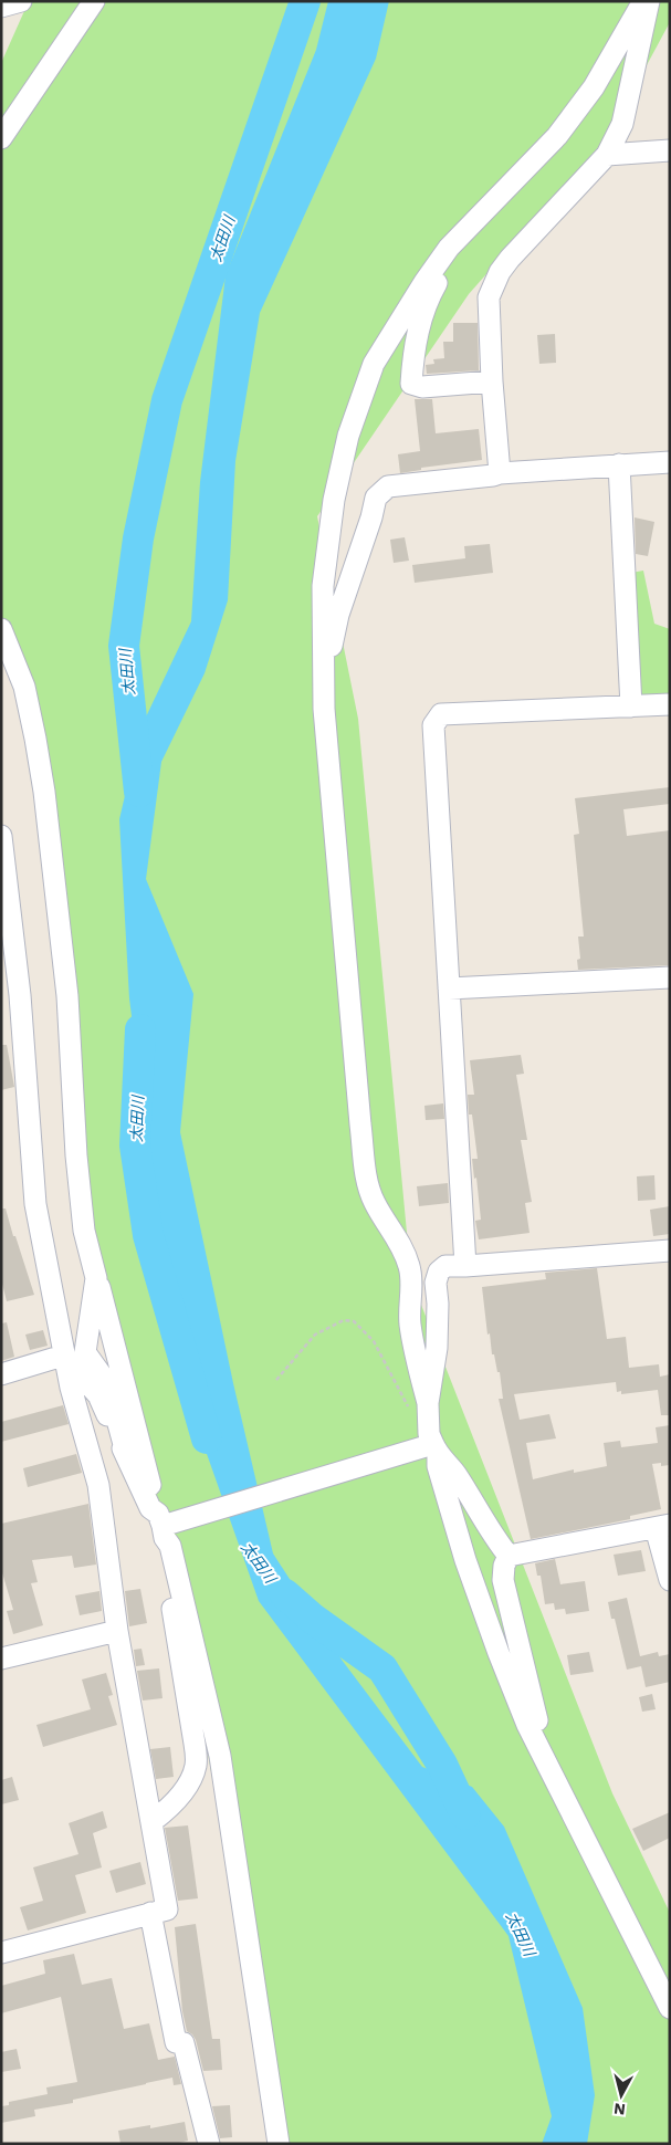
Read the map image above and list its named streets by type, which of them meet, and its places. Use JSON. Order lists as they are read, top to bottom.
{
  "water": ["太田川"],
  "north": "bottom"
}
